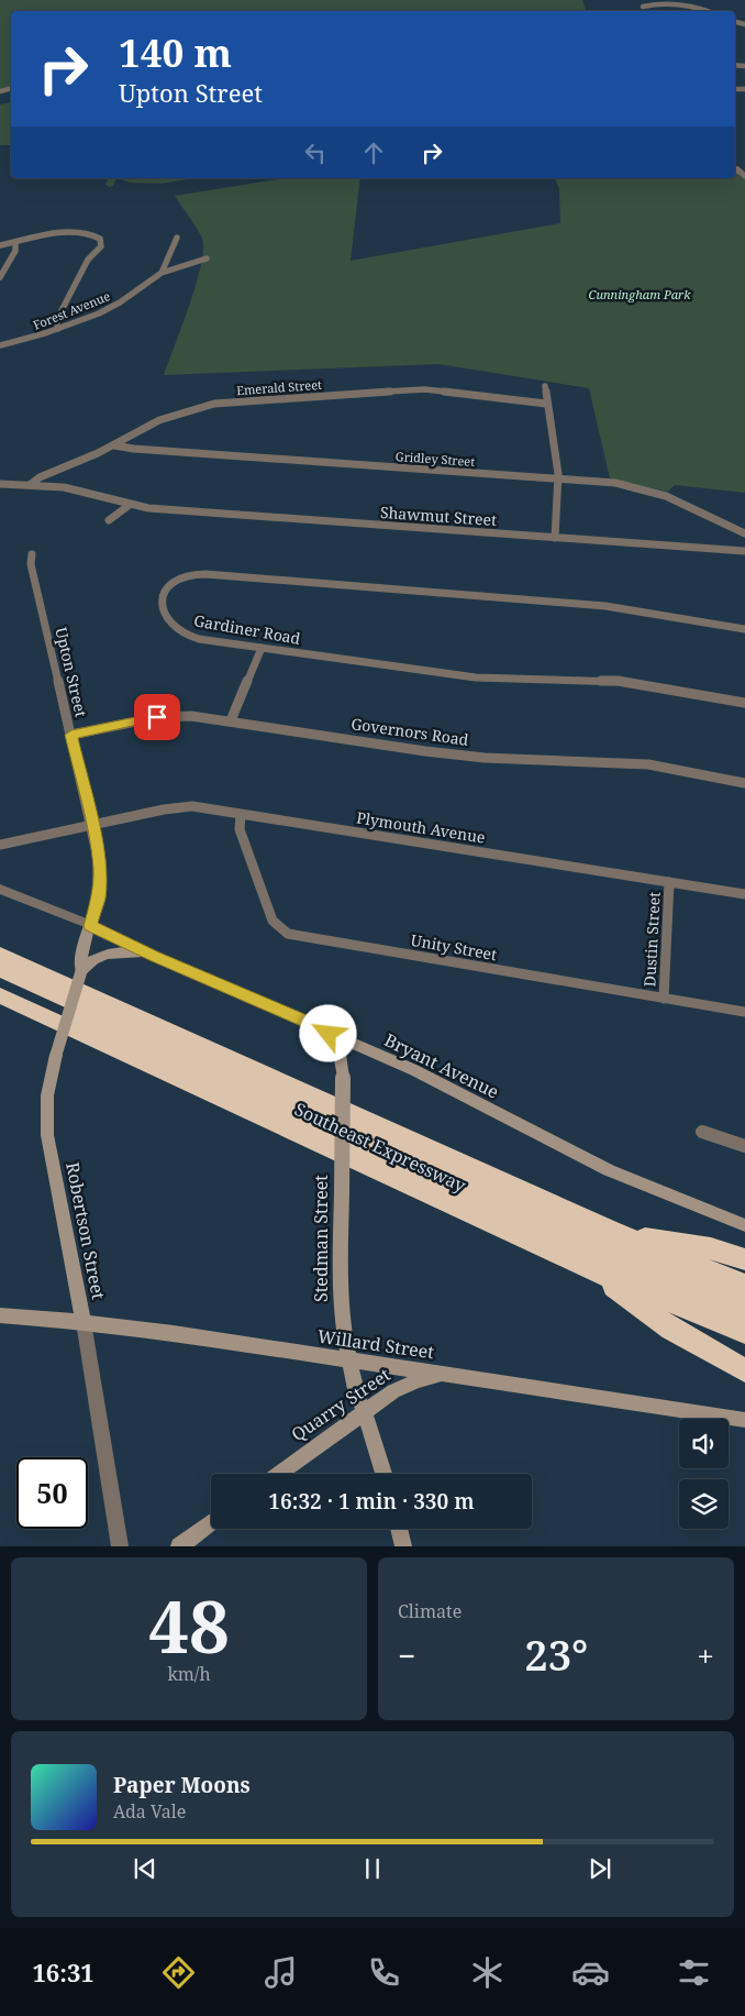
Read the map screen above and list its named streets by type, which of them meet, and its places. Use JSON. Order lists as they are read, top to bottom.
{
  "streets": {
    "highway": ["Southeast Expressway"],
    "main road": [
      "Bryant Avenue",
      "Robertson Street",
      "Stedman Street",
      "Willard Street",
      "Quarry Street"
    ],
    "street": [
      "Forest Avenue",
      "Emerald Street",
      "Gridley Street",
      "Shawmut Street",
      "Gardiner Road",
      "Upton Street",
      "Governors Road",
      "Plymouth Avenue",
      "Dustin Street",
      "Unity Street"
    ]
  },
  "crossings": [
    ["Emerald Street", "Gridley Street"],
    ["Emerald Street", "Shawmut Street"],
    ["Upton Street", "Governors Road"],
    ["Upton Street", "Plymouth Avenue"],
    ["Upton Street", "Bryant Avenue"],
    ["Upton Street", "Robertson Street"],
    ["Plymouth Avenue", "Dustin Street"],
    ["Plymouth Avenue", "Unity Street"],
    ["Dustin Street", "Unity Street"],
    ["Bryant Avenue", "Robertson Street"],
    ["Bryant Avenue", "Stedman Street"],
    ["Robertson Street", "Willard Street"],
    ["Stedman Street", "Willard Street"],
    ["Stedman Street", "Quarry Street"],
    ["Willard Street", "Quarry Street"]
  ],
  "parks": ["Cunningham Park"],
  "page": {
    "turn": ["140 m", "Upton Street"],
    "limit": "50",
    "trip": "16:32 · 1 min · 330 m",
    "tile": [
      ["48", "km/h"],
      "Climate"
    ],
    "heat": ["−", "23°", "+"],
    "song": ["Paper Moons", "Ada Vale"],
    "tabs": "16:31"
  }
}
